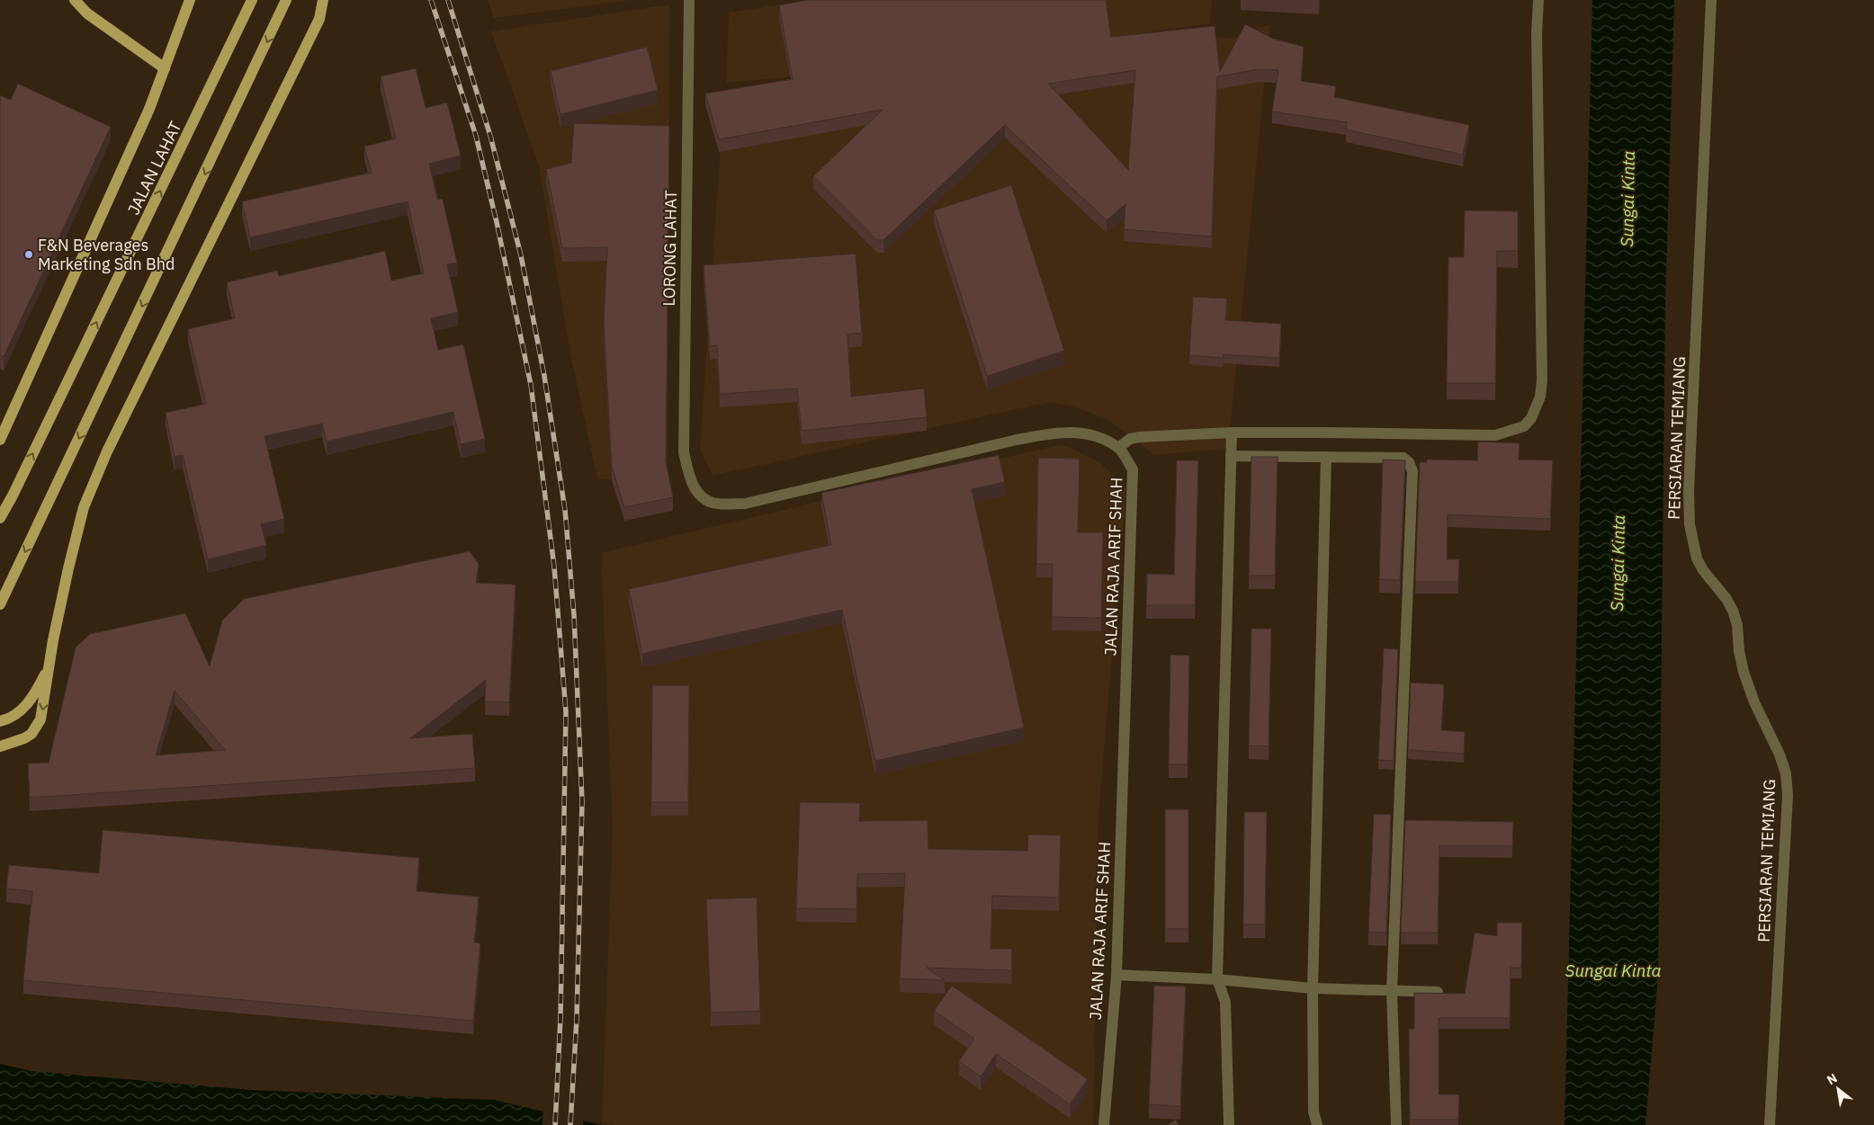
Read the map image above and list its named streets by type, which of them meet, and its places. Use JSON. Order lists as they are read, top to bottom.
{
  "streets": {
    "main road": ["JALAN LAHAT"],
    "street": ["LORONG LAHAT", "PERSIARAN TEMIANG", "JALAN RAJA ARIF SHAH"]
  },
  "crossings": [
    ["LORONG LAHAT", "JALAN RAJA ARIF SHAH"]
  ],
  "water": ["Sungai Kinta"],
  "places": ["F&N Beverages Marketing Sdn Bhd"],
  "north": "top left"
}
